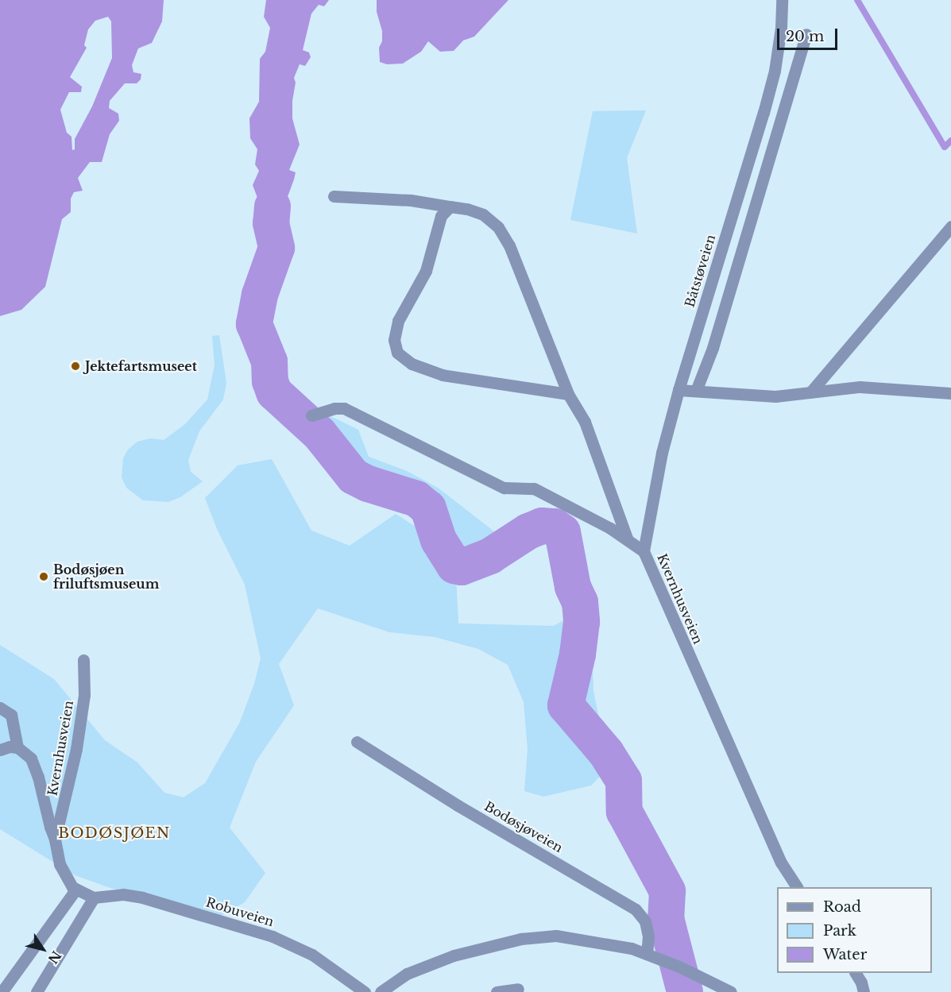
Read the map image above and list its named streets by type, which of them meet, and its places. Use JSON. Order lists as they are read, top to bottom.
{
  "streets": {
    "street": [
      "Båtstøveien",
      "Kvernhusveien",
      "Bodøsjøveien",
      "Robuveien"
    ]
  },
  "crossings": [
    ["Båtstøveien", "Kvernhusveien"],
    ["Kvernhusveien", "Robuveien"]
  ],
  "districts": ["BODØSJØEN"],
  "places": ["Jektefartsmuseet", "Bodøsjøen friluftsmuseum"],
  "legend": ["Road", "Park", "Water"],
  "scale_bar": "20 m",
  "north": "bottom right"
}
